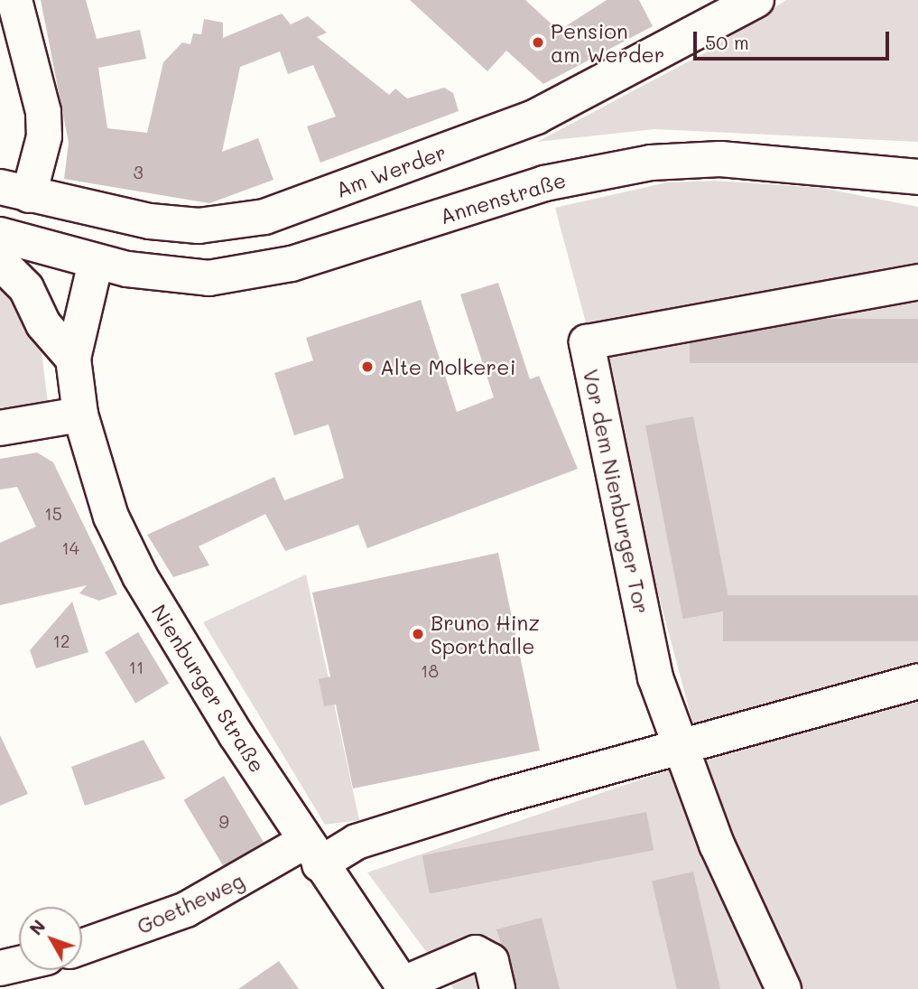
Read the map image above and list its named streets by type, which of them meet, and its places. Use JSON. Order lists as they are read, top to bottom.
{
  "streets": {
    "street": [
      "Am Werder",
      "Annenstraße",
      "Vor dem Nienburger Tor",
      "Nienburger Straße",
      "Goetheweg"
    ]
  },
  "crossings": [
    ["Annenstraße", "Nienburger Straße"],
    ["Nienburger Straße", "Goetheweg"]
  ],
  "places": ["Pension am Werder", "Alte Molkerei", "Bruno Hinz Sporthalle"],
  "house_numbers": [
    "3",
    "15",
    "14",
    "12",
    "11",
    "18",
    "9"
  ],
  "scale_bar": "50 m",
  "north": "top left"
}
